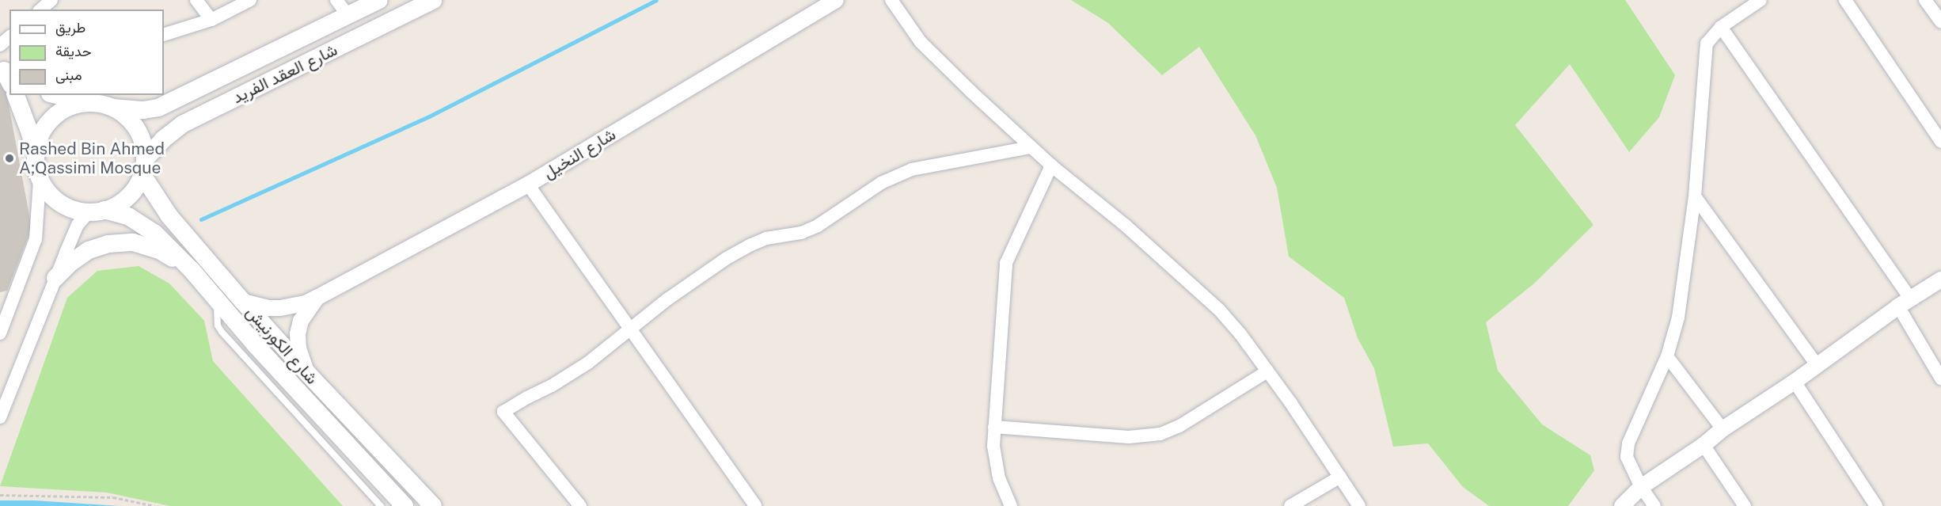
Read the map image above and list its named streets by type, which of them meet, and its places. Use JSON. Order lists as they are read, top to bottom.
{
  "streets": {
    "main road": ["شارع العقد الفريد", "شارع الكورنيش"],
    "street": ["شارع النخيل"]
  },
  "crossings": [
    ["شارع العقد الفريد", "شارع الكورنيش"],
    ["شارع النخيل", "شارع الكورنيش"]
  ],
  "places": ["Rashed Bin Ahmed A;Qassimi Mosque"],
  "legend": ["طريق", "حديقة", "مبنى"]
}
